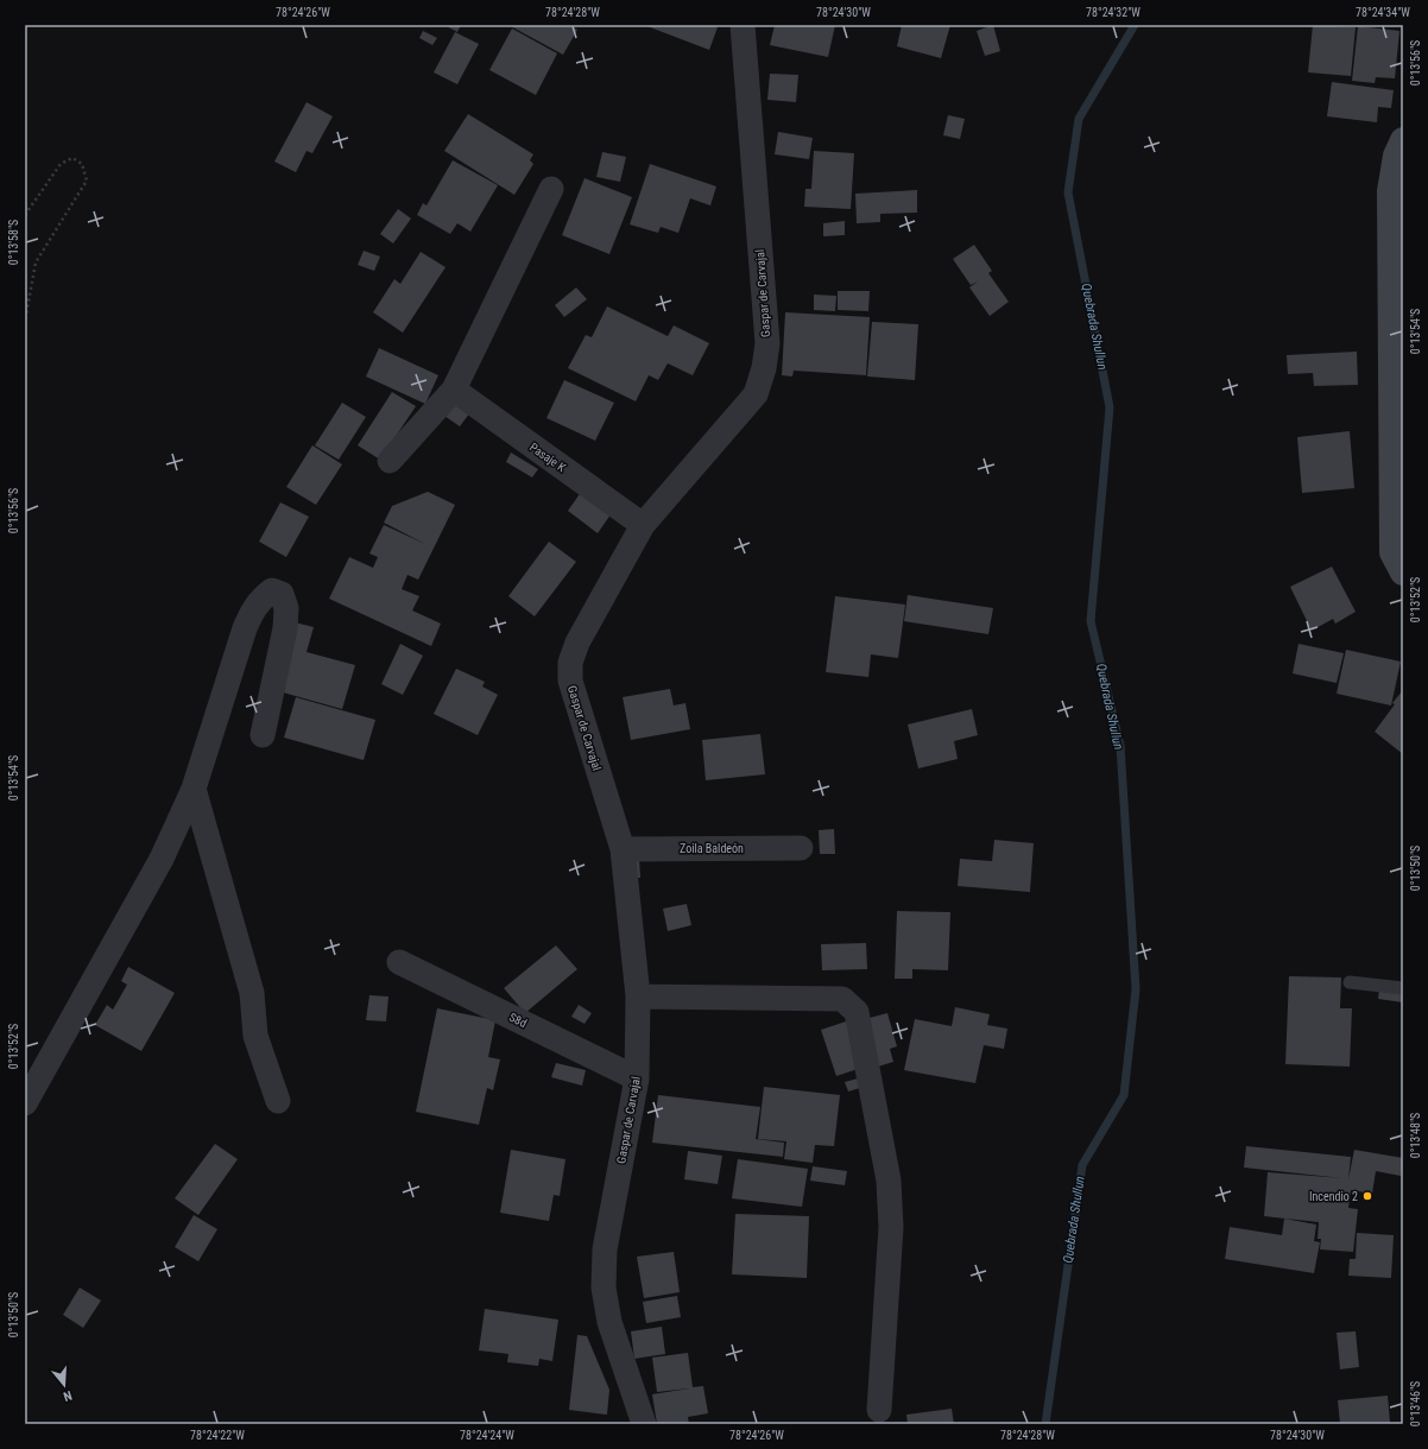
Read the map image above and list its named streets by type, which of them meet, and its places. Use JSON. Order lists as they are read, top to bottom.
{
  "streets": {
    "street": [
      "Gaspar de Carvajal",
      "Pasaje K",
      "Zoila Baldeón",
      "S8d"
    ]
  },
  "crossings": [
    ["Gaspar de Carvajal", "Pasaje K"],
    ["Gaspar de Carvajal", "Zoila Baldeón"],
    ["Gaspar de Carvajal", "S8d"]
  ],
  "water": ["Quebrada Shullun"],
  "places": ["Incendio 2"],
  "north": "bottom",
  "coordinates": [
    "78°24'26\"W",
    "78°24'28\"W",
    "78°24'30\"W",
    "78°24'32\"W",
    "78°24'34\"W",
    "0°13'56\"S",
    "0°13'58\"S",
    "0°13'54\"S",
    "0°13'52\"S",
    "0°13'50\"S",
    "0°13'48\"S",
    "0°13'46\"S",
    "78°24'22\"W",
    "78°24'24\"W"
  ]
}
